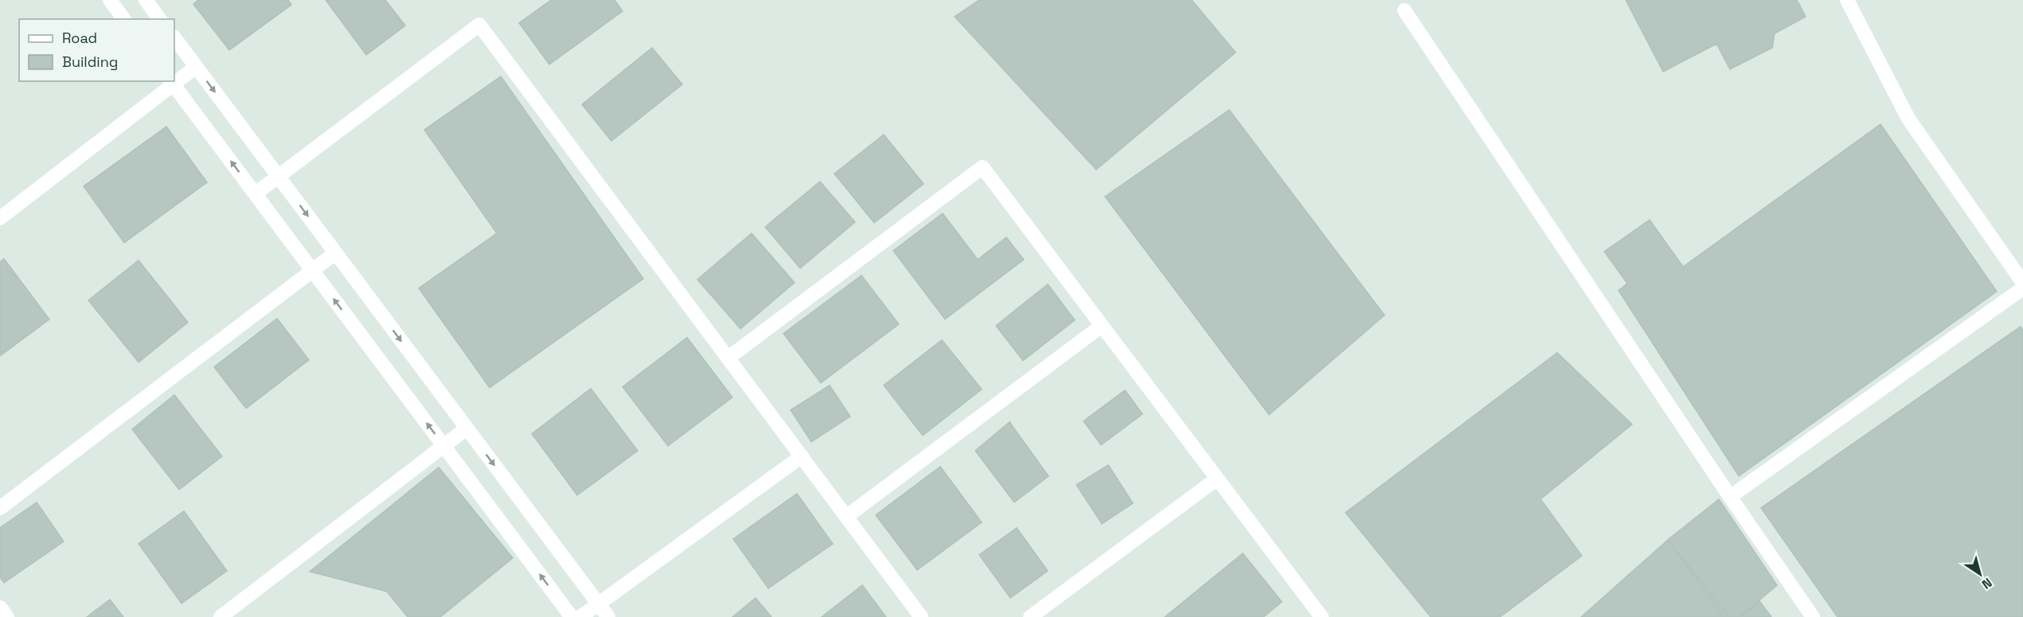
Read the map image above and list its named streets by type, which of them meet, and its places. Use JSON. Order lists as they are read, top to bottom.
{
  "legend": ["Road", "Building"],
  "north": "bottom right"
}
